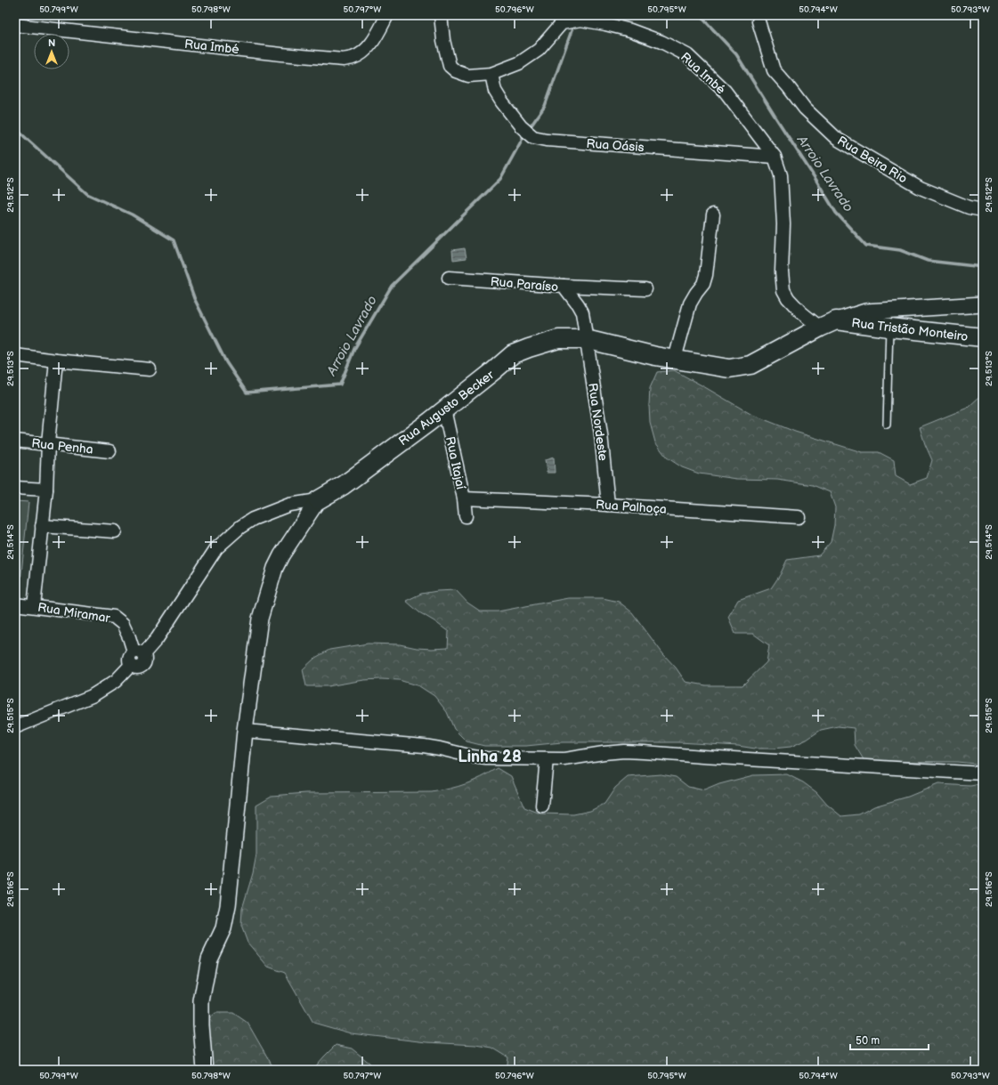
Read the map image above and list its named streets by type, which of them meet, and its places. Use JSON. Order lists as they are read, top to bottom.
{
  "streets": {
    "main road": ["Rua Tristão Monteiro", "Rua Augusto Becker"],
    "street": [
      "Rua Imbé",
      "Rua Oásis",
      "Rua Beira Rio",
      "Rua Paraíso",
      "Rua Nordeste",
      "Rua Penha",
      "Rua Itajaí",
      "Rua Palhoça",
      "Rua Miramar"
    ]
  },
  "crossings": [
    ["Rua Imbé", "Rua Oásis"],
    ["Rua Imbé", "Rua Augusto Becker"],
    ["Rua Paraíso", "Rua Augusto Becker"],
    ["Rua Paraíso", "Rua Nordeste"],
    ["Rua Tristão Monteiro", "Rua Augusto Becker"],
    ["Rua Augusto Becker", "Rua Nordeste"],
    ["Rua Augusto Becker", "Rua Itajaí"],
    ["Rua Augusto Becker", "Rua Miramar"],
    ["Rua Nordeste", "Rua Palhoça"],
    ["Rua Itajaí", "Rua Palhoça"]
  ],
  "districts": ["Linha 28"],
  "water": ["Arroio Lavrado"],
  "scale_bar": "50 m",
  "north": "top",
  "coordinates": [
    "50.799°W",
    "50.798°W",
    "50.797°W",
    "50.796°W",
    "50.795°W",
    "50.794°W",
    "50.793°W",
    "29.512°S",
    "29.513°S",
    "29.514°S",
    "29.515°S",
    "29.516°S"
  ]
}
